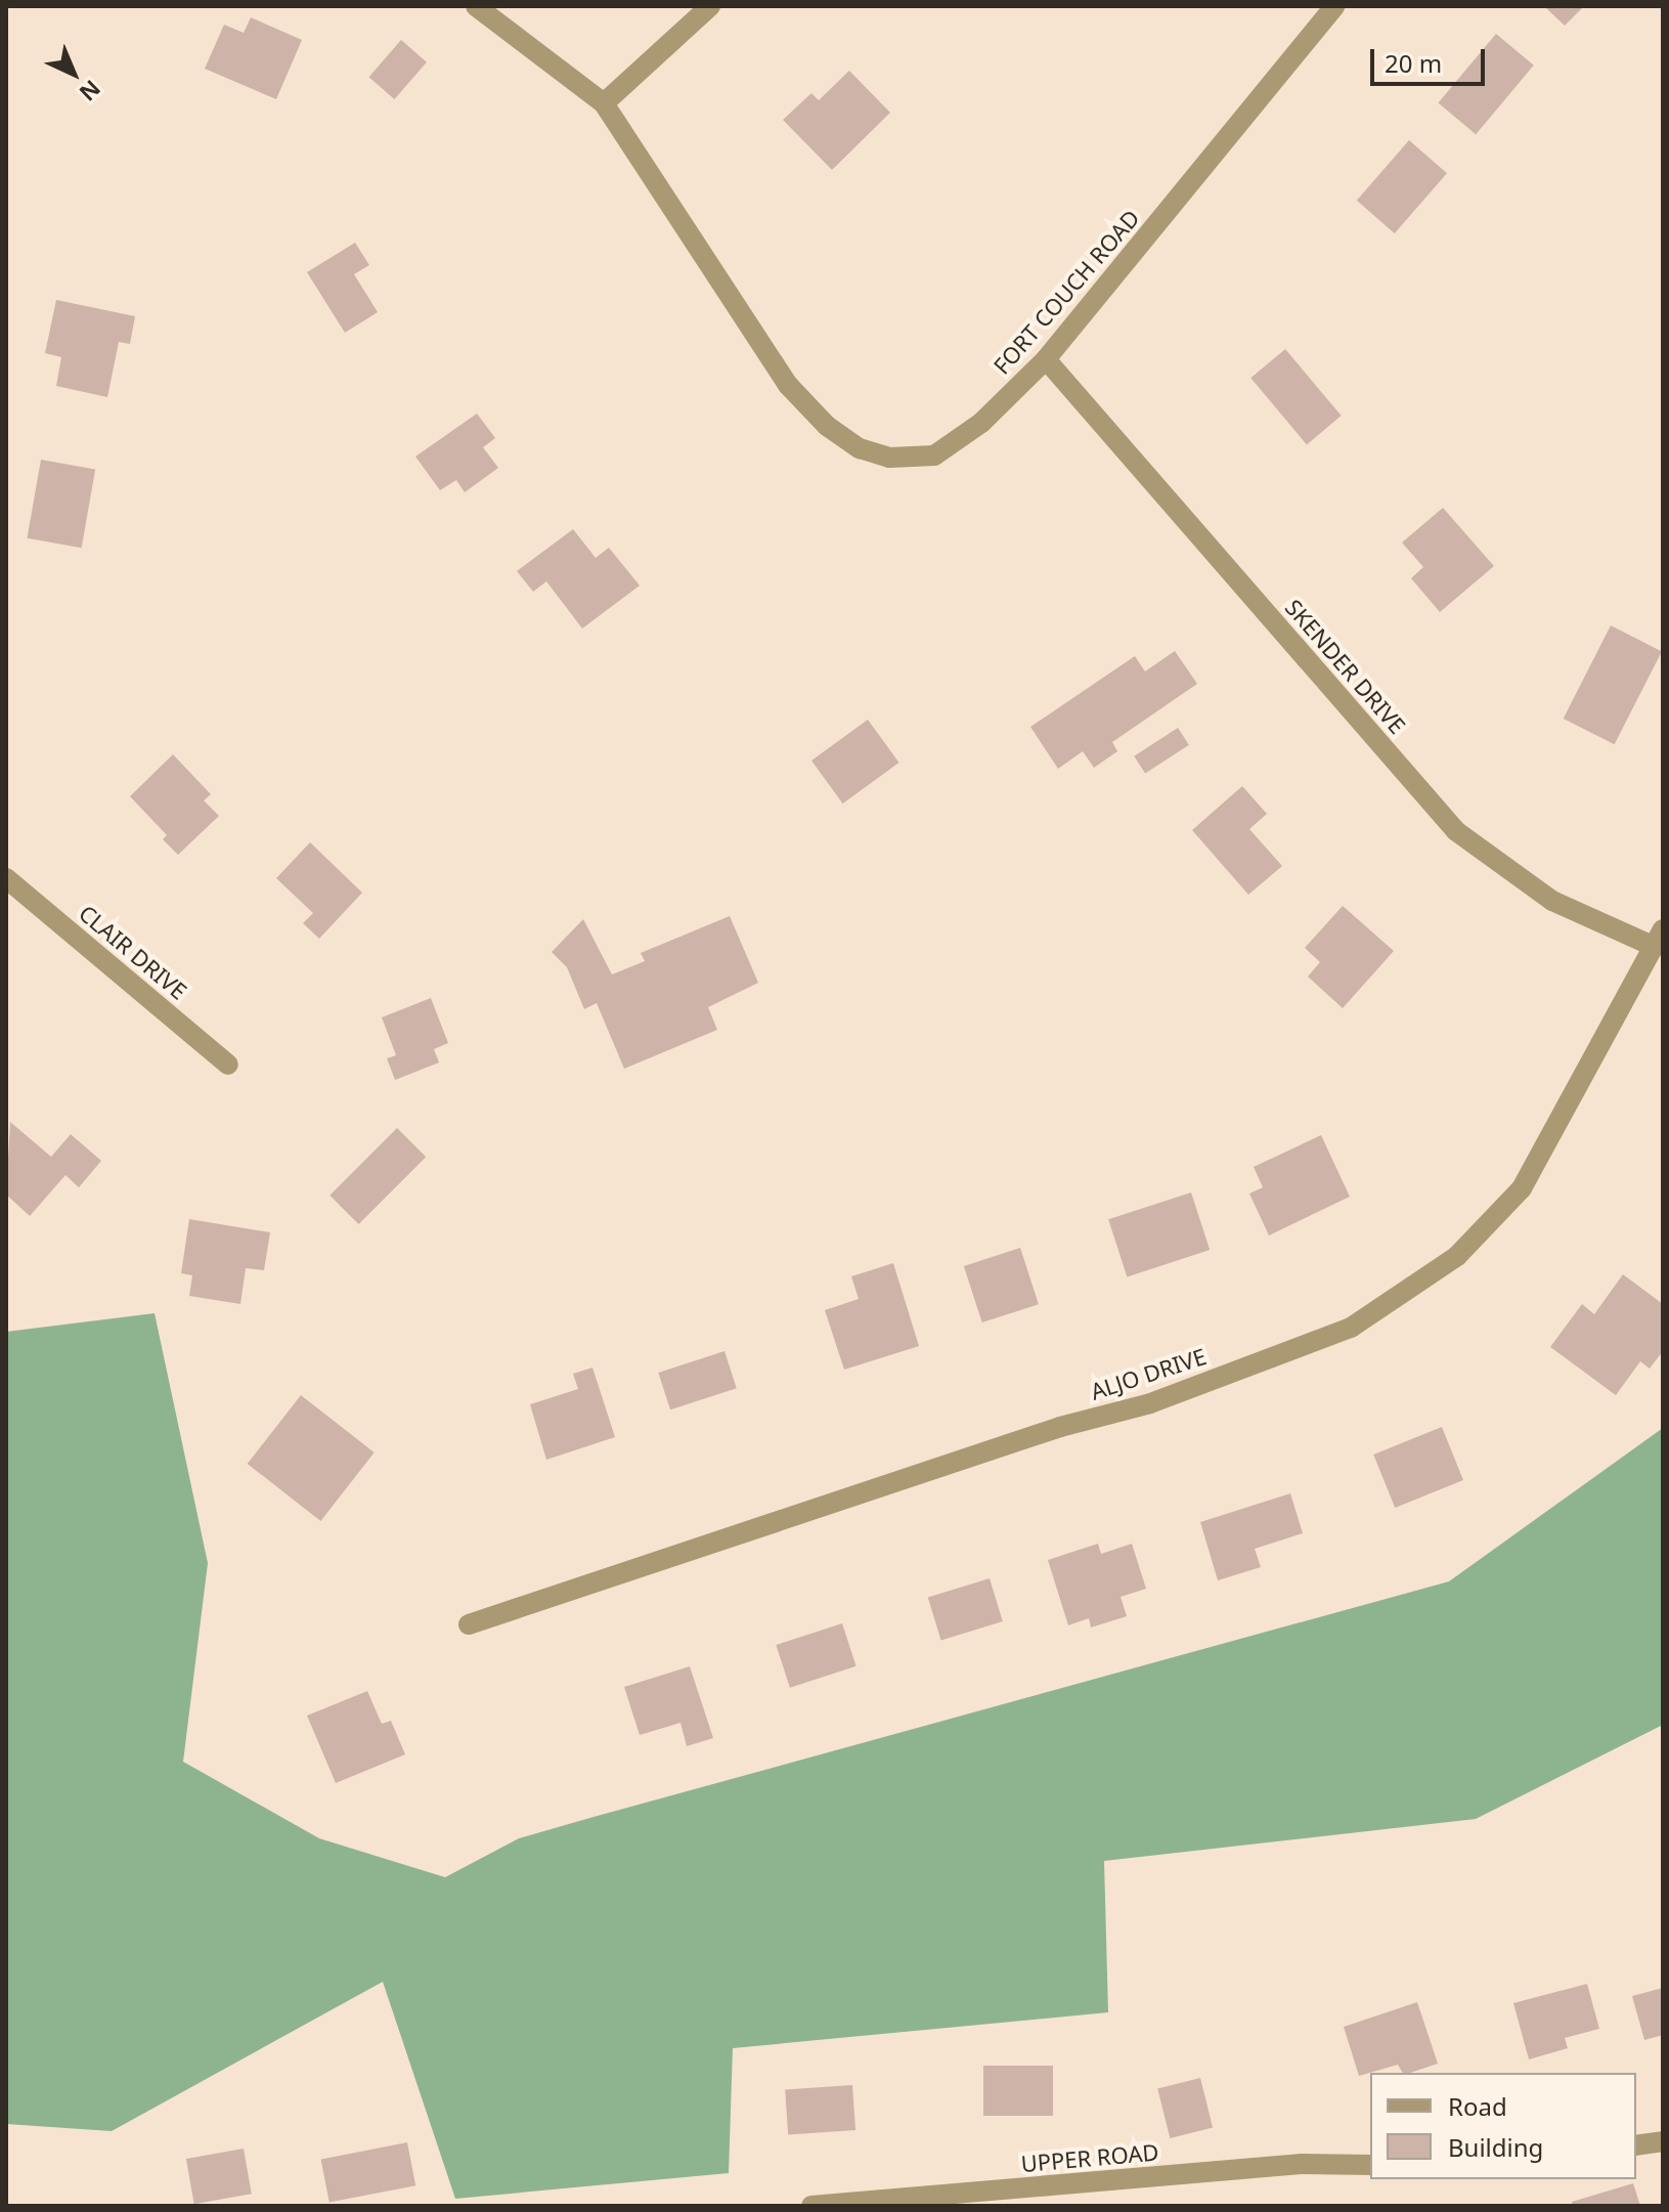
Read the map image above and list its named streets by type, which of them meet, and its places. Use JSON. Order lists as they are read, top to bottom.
{
  "streets": {
    "street": [
      "FORT COUCH ROAD",
      "SKENDER DRIVE",
      "CLAIR DRIVE",
      "ALJO DRIVE",
      "UPPER ROAD"
    ]
  },
  "crossings": [
    ["FORT COUCH ROAD", "SKENDER DRIVE"],
    ["SKENDER DRIVE", "ALJO DRIVE"]
  ],
  "legend": ["Road", "Building"],
  "scale_bar": "20 m",
  "north": "bottom right"
}
